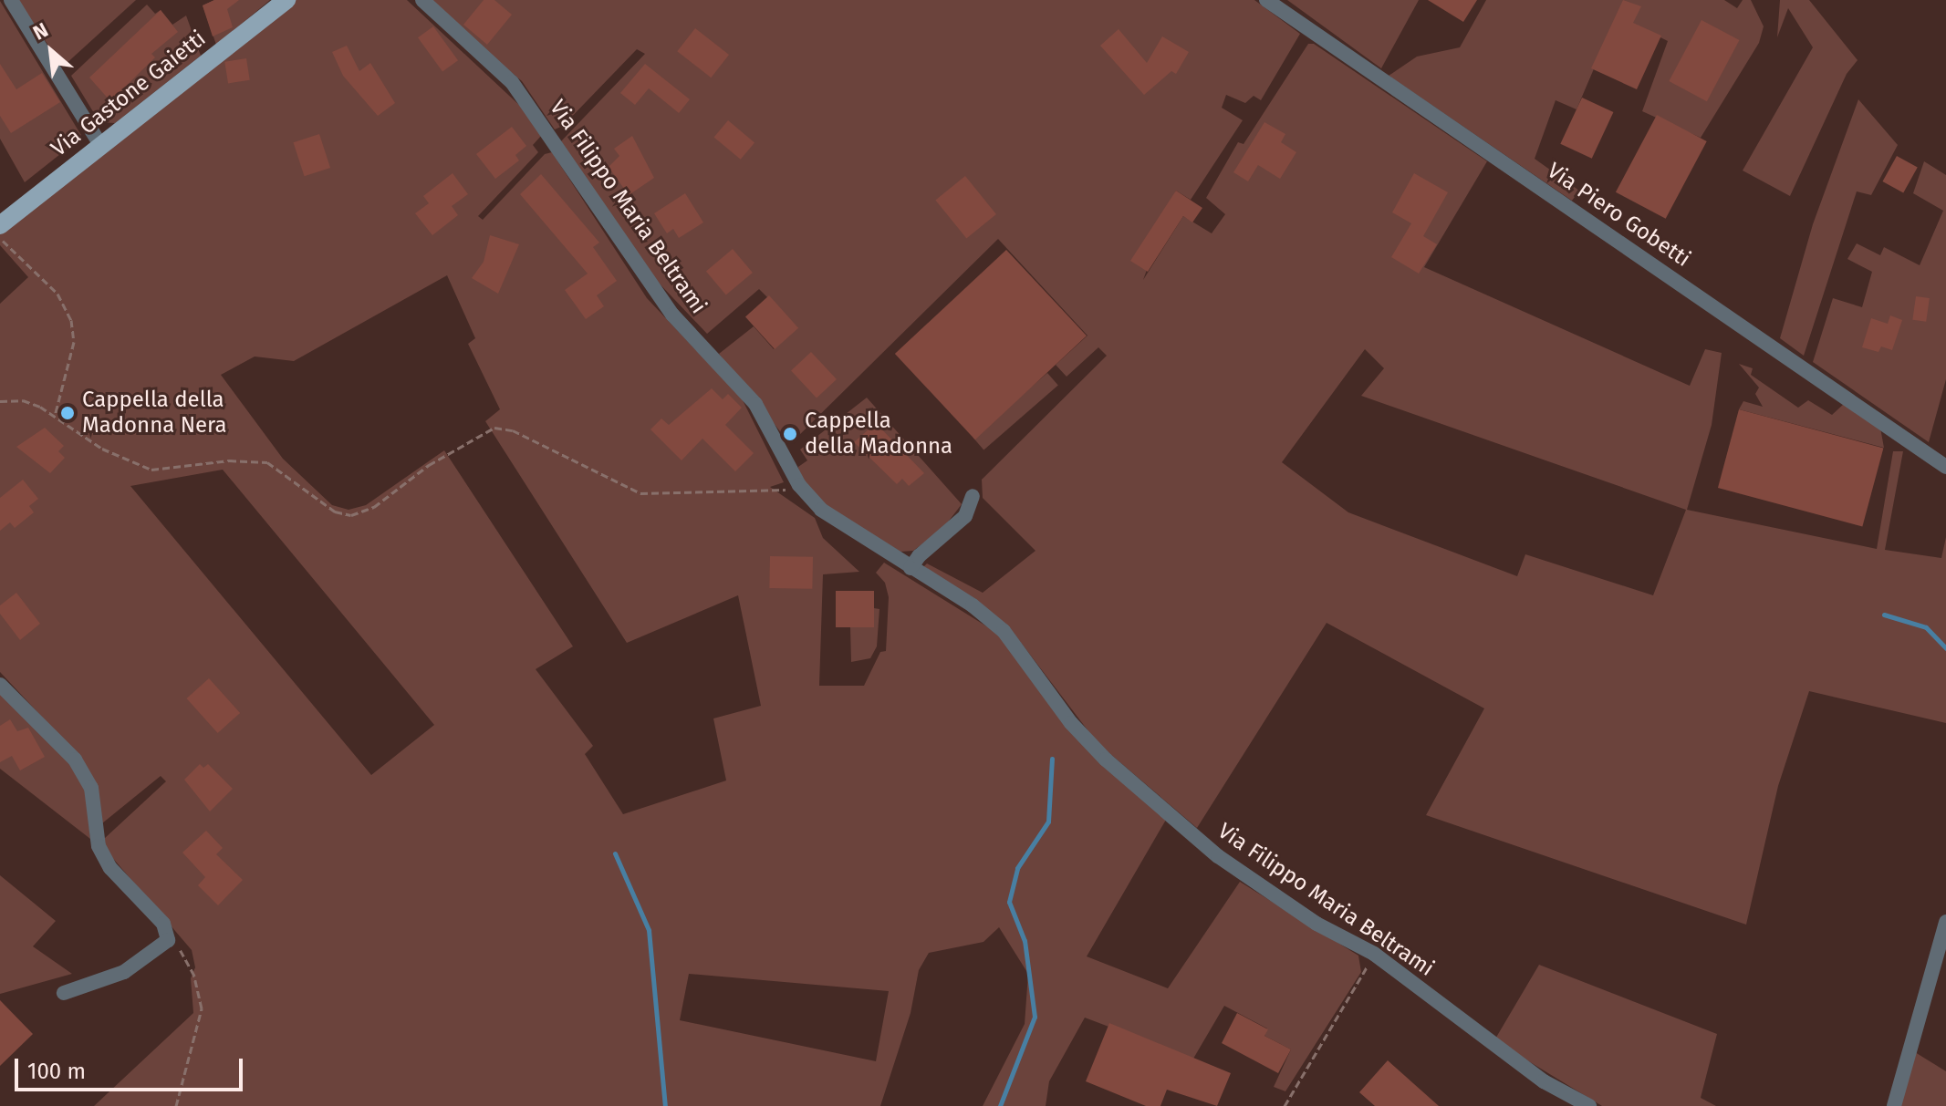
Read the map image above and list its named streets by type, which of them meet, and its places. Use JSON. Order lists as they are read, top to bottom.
{
  "streets": {
    "main road": ["Via Gastone Gaietti"],
    "street": ["Via Filippo Maria Beltrami", "Via Piero Gobetti"]
  },
  "places": ["Cappella della Madonna Nera", "Cappella della Madonna"],
  "scale_bar": "100 m",
  "north": "top left"
}
